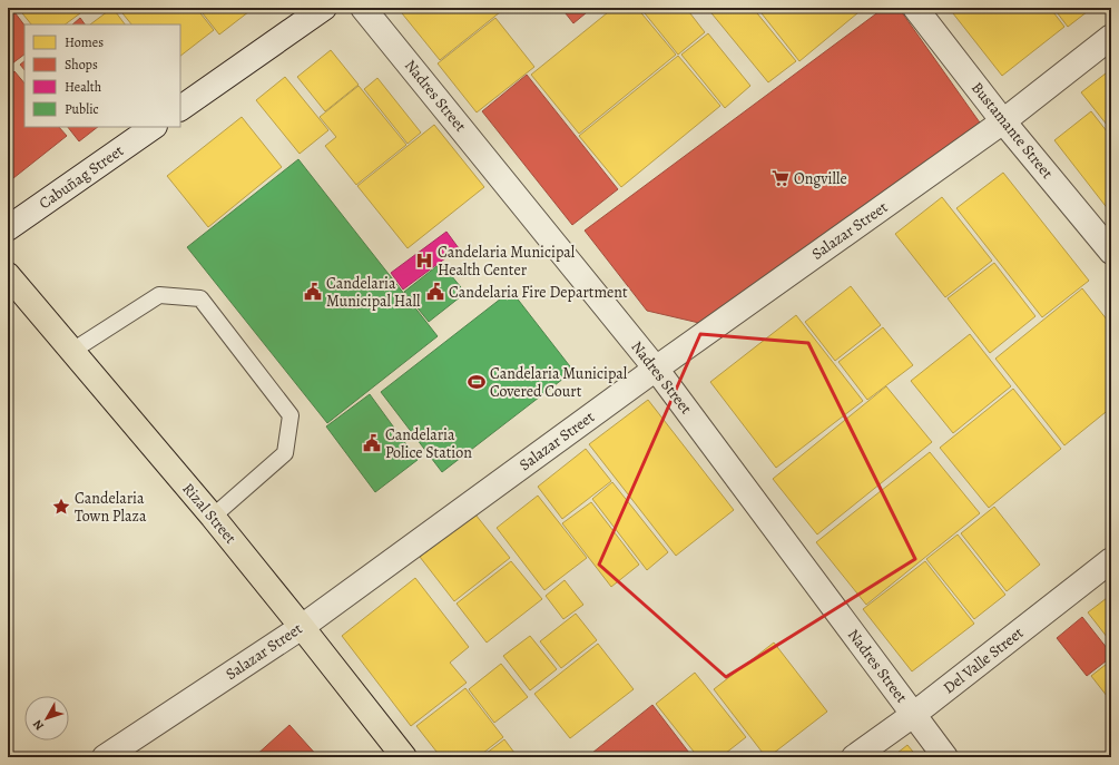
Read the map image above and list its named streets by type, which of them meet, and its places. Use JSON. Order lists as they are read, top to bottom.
{
  "streets": {
    "main road": ["Rizal Street"],
    "street": [
      "Nadres Street",
      "Bustamante Street",
      "Cabuñag Street",
      "Salazar Street",
      "Del Valle Street"
    ]
  },
  "crossings": [
    ["Nadres Street", "Salazar Street"],
    ["Nadres Street", "Del Valle Street"],
    ["Bustamante Street", "Salazar Street"],
    ["Salazar Street", "Rizal Street"]
  ],
  "places": {
    "supermarket": ["Ongville"],
    "hospital": ["Candelaria Municipal Health Center"],
    "public building": ["Candelaria Municipal Hall", "Candelaria Fire Department", "Candelaria Police Station"],
    "sports": ["Candelaria Municipal Covered Court"],
    "place": ["Candelaria Town Plaza"]
  },
  "legend": [
    "Homes",
    "Shops",
    "Health",
    "Public"
  ],
  "north": "bottom left"
}
